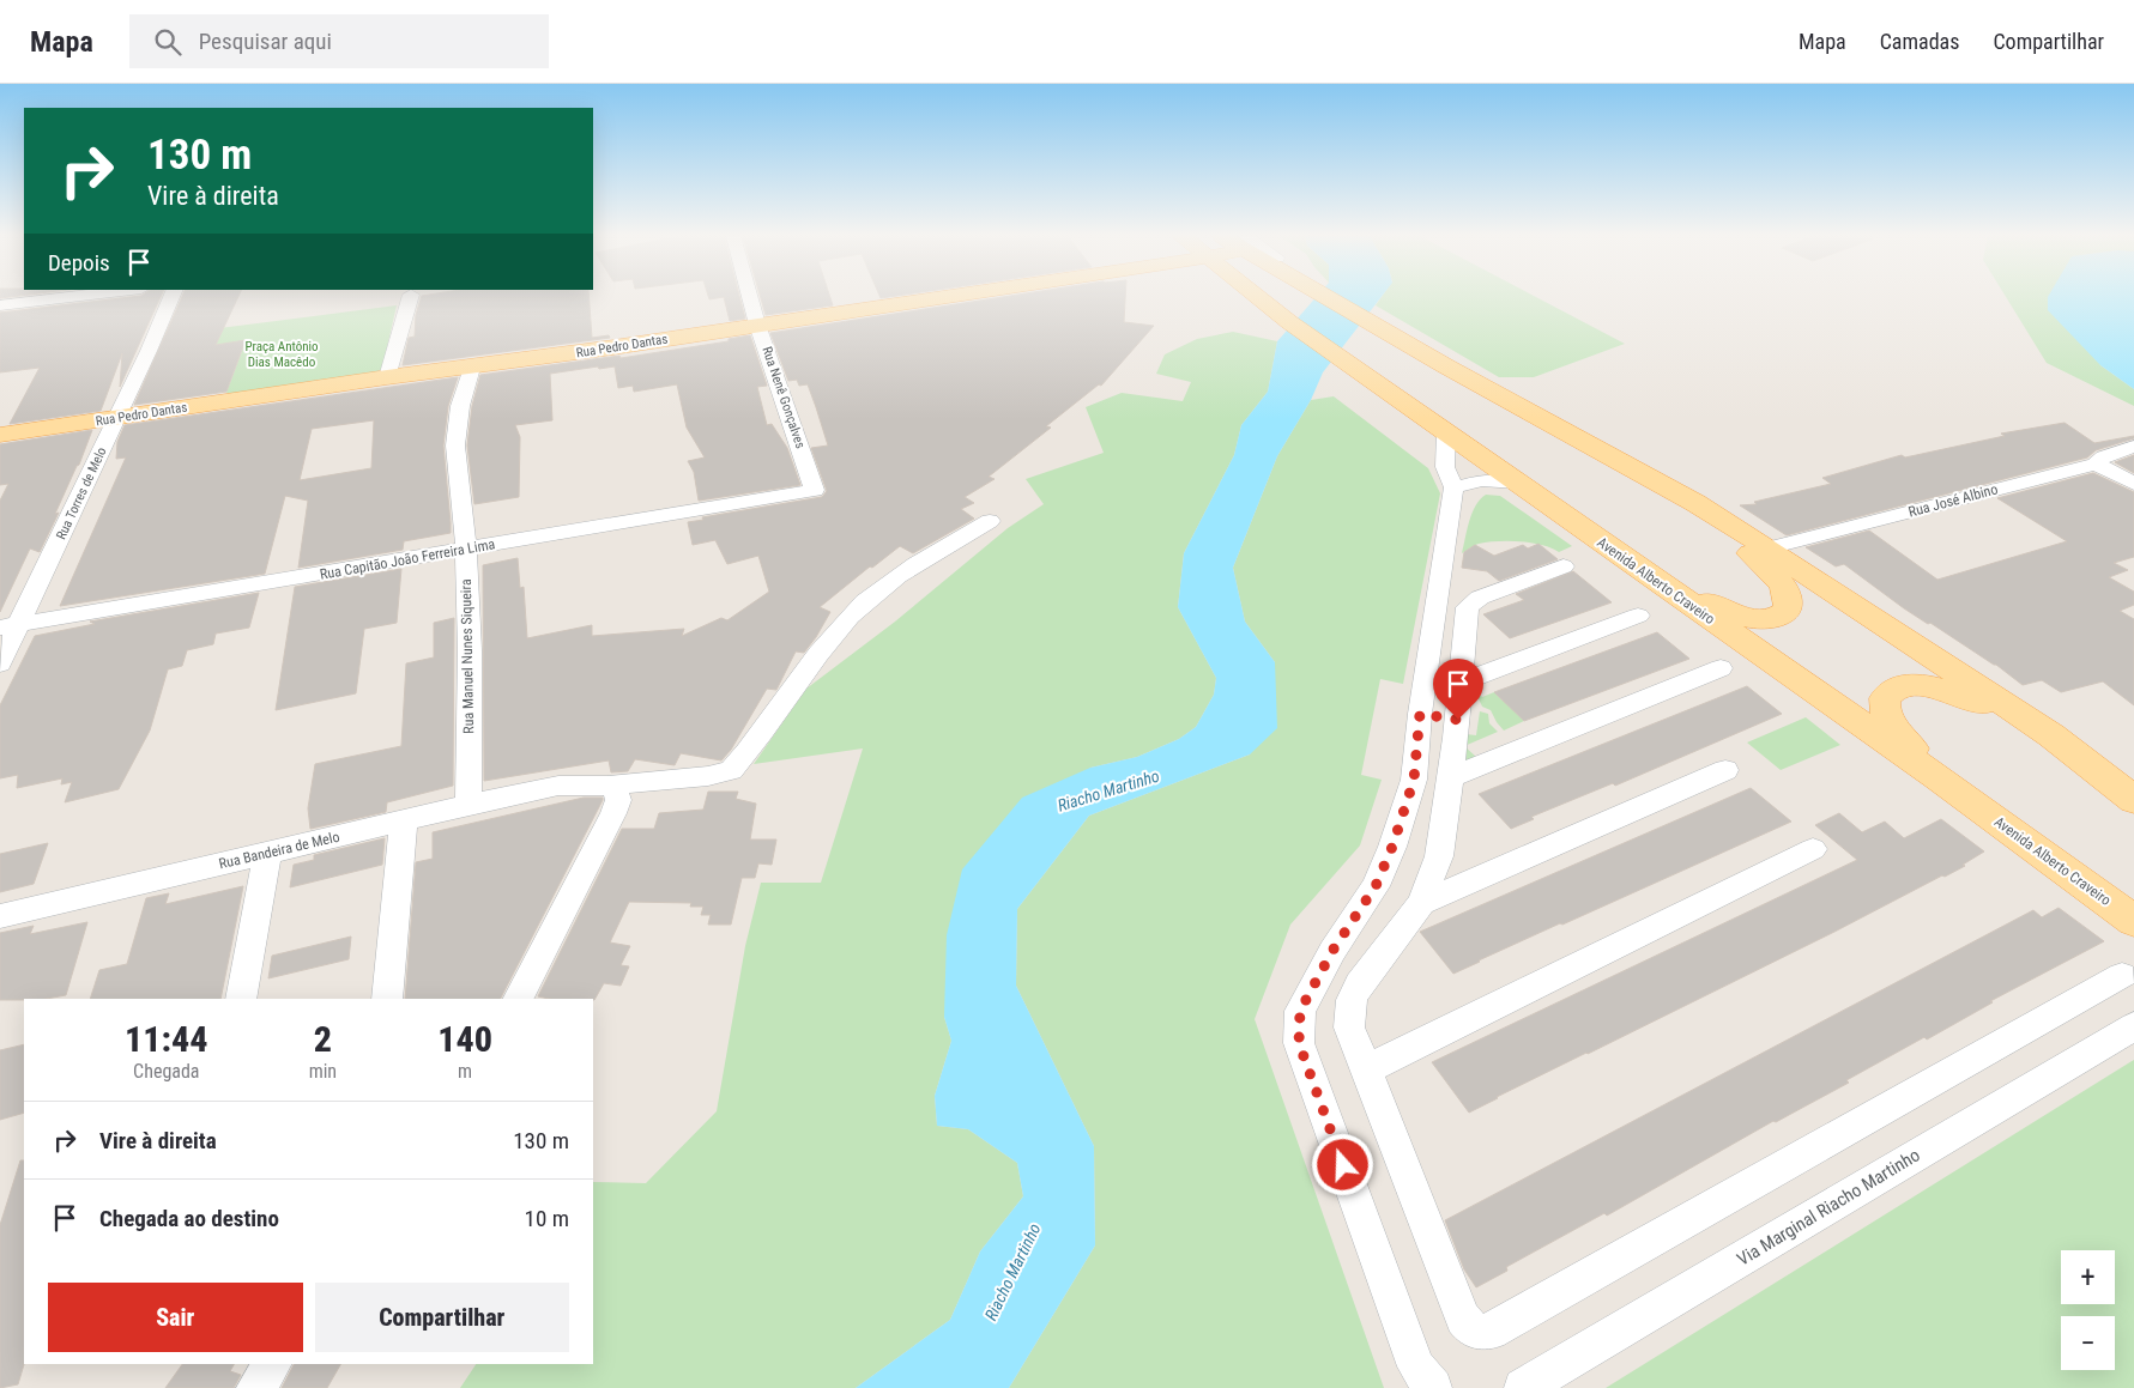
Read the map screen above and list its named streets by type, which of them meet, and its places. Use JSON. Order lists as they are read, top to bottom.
{
  "streets": {
    "main road": ["Rua Pedro Dantas", "Avenida Alberto Craveiro"],
    "street": [
      "Rua Nenê Gonçalves",
      "Rua Torres de Melo",
      "Rua José Albino",
      "Rua Capitão João Ferreira Lima",
      "Rua Manuel Nunes Siqueira",
      "Rua Bandeira de Melo",
      "Via Marginal Riacho Martinho"
    ]
  },
  "crossings": [
    ["Rua Pedro Dantas", "Rua Nenê Gonçalves"],
    ["Rua Pedro Dantas", "Rua Torres de Melo"],
    ["Rua Pedro Dantas", "Rua Manuel Nunes Siqueira"],
    ["Rua Nenê Gonçalves", "Rua Capitão João Ferreira Lima"],
    ["Rua Torres de Melo", "Rua Capitão João Ferreira Lima"],
    ["Rua Capitão João Ferreira Lima", "Rua Manuel Nunes Siqueira"],
    ["Rua Manuel Nunes Siqueira", "Rua Bandeira de Melo"]
  ],
  "water": ["Riacho Martinho"],
  "parks": ["Praça Antônio Dias Macêdo"],
  "page": {
    "header": "Mapa",
    "search": "Pesquisar aqui",
    "nav": ["Mapa", "Camadas", "Compartilhar"],
    "turn": ["130 m", "Vire à direita"],
    "then": "Depois",
    "eta": [
      "11:44",
      "Chegada",
      "2",
      "min",
      "140",
      "m"
    ],
    "list": [
      {
        "name": "Vire à direita",
        "value": "130 m"
      },
      {
        "name": "Chegada ao destino",
        "value": "10 m"
      }
    ],
    "map_buttons": ["+", "−"],
    "buttons": ["Sair", "Compartilhar"]
  }
}
